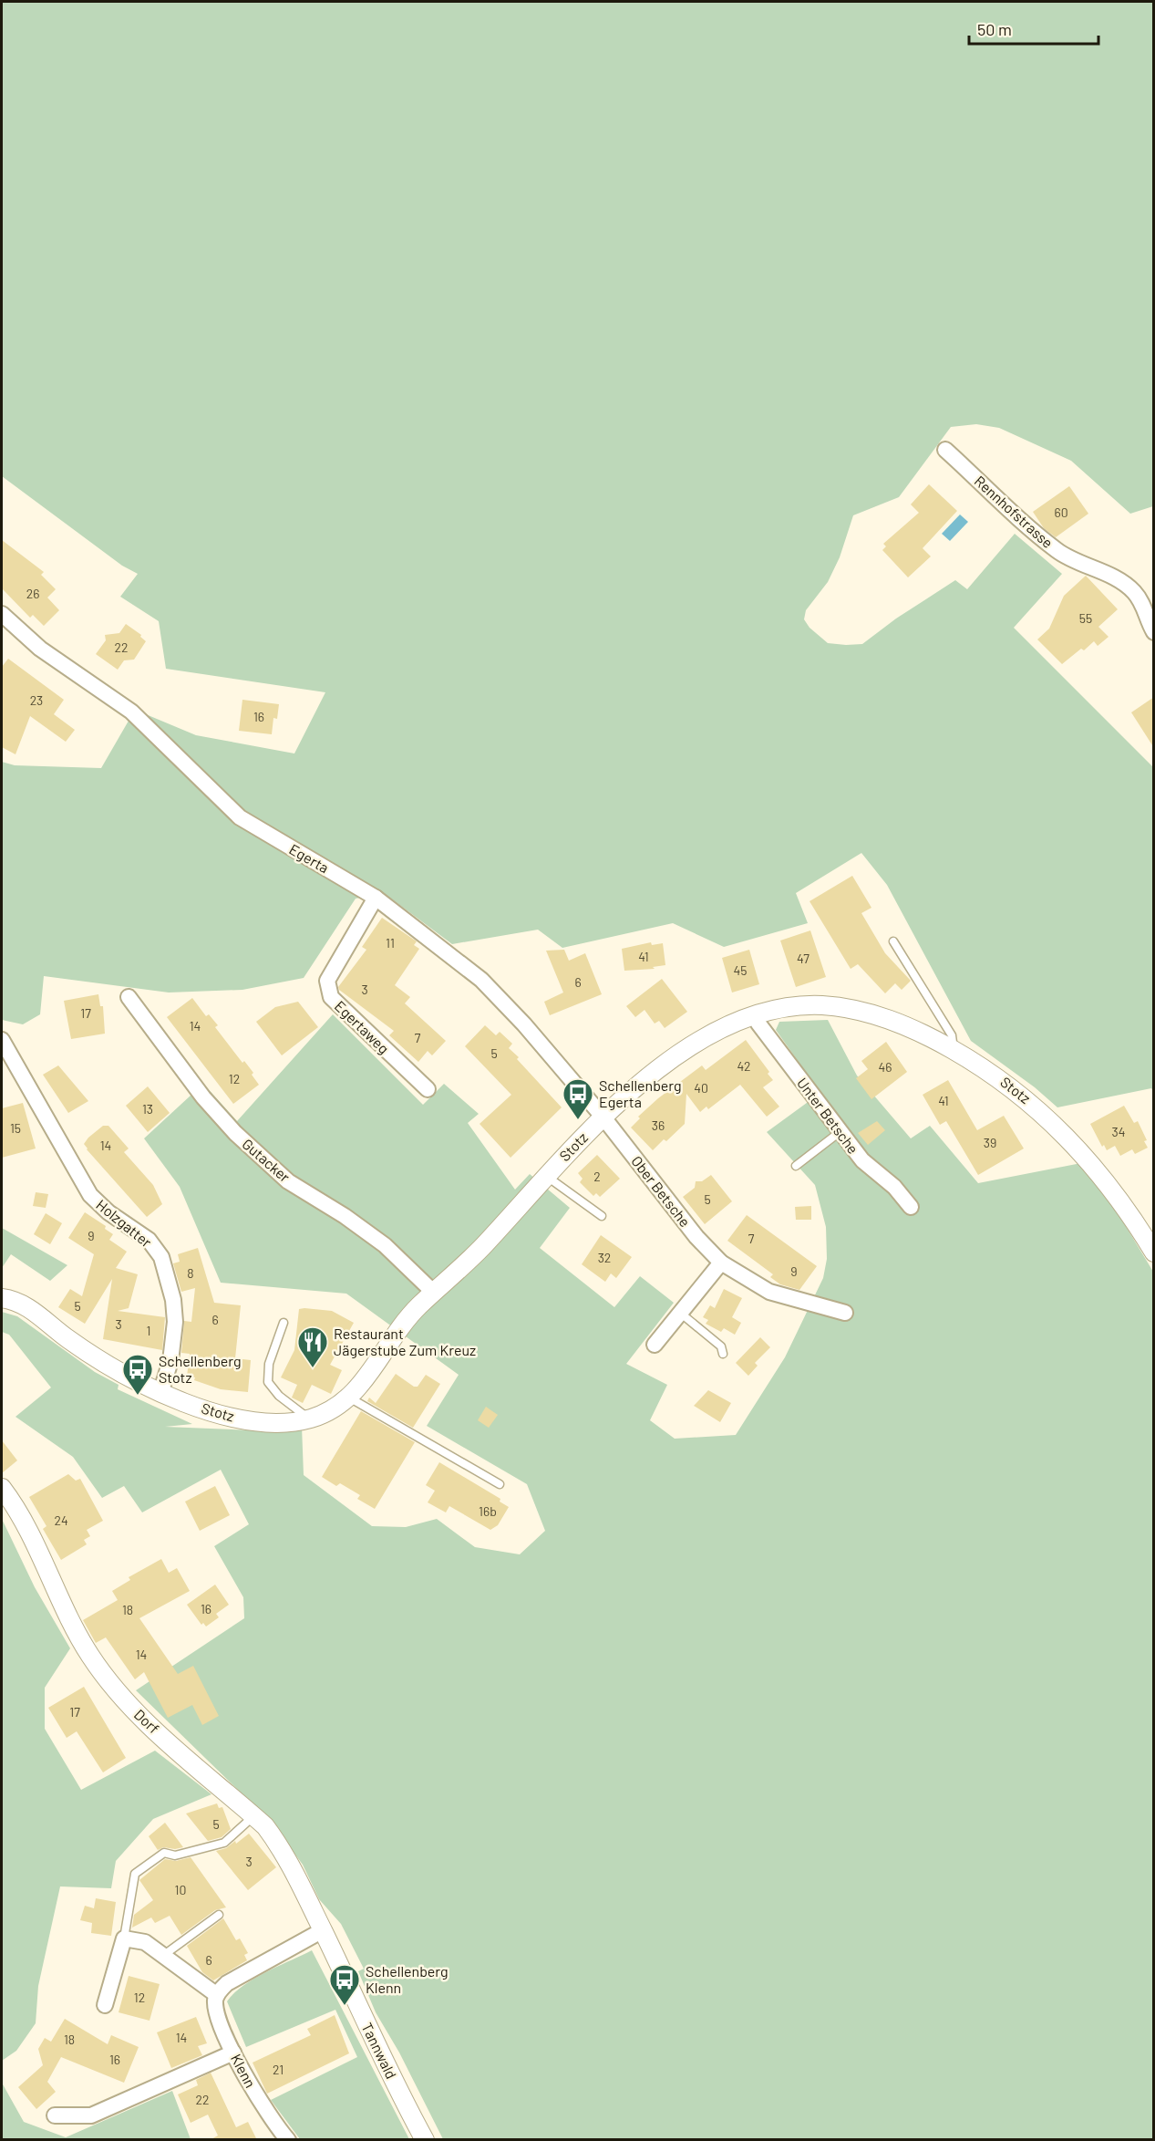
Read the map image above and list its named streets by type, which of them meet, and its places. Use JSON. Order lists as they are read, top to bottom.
{
  "streets": {
    "street": [
      "Rennhofstrasse",
      "Egerta",
      "Egertaweg",
      "Stotz",
      "Unter Betsche",
      "Gutacker",
      "Ober Betsche",
      "Holzgatter",
      "Dorf",
      "Tannwald",
      "Klenn"
    ]
  },
  "crossings": [
    ["Egerta", "Egertaweg"],
    ["Egerta", "Stotz"],
    ["Egerta", "Ober Betsche"],
    ["Stotz", "Unter Betsche"],
    ["Stotz", "Gutacker"],
    ["Stotz", "Ober Betsche"],
    ["Stotz", "Holzgatter"],
    ["Dorf", "Tannwald"]
  ],
  "places": {
    "bus stop": ["Schellenberg Egerta", "Schellenberg Stotz", "Schellenberg Klenn"],
    "restaurant": ["Restaurant Jägerstube Zum Kreuz"]
  },
  "house_numbers": [
    "60",
    "26",
    "55",
    "22",
    "23",
    "16",
    "11",
    "41",
    "47",
    "45",
    "6",
    "3",
    "17",
    "14",
    "7",
    "5",
    "42",
    "46",
    "12",
    "40",
    "41",
    "13",
    "36",
    "15",
    "34",
    "39",
    "14",
    "2",
    "5",
    "9",
    "7",
    "32",
    "9",
    "8",
    "5",
    "6",
    "3",
    "1",
    "16b",
    "24",
    "16",
    "18",
    "14",
    "17",
    "5",
    "3",
    "10",
    "6",
    "12",
    "14",
    "18",
    "16",
    "21",
    "22"
  ],
  "scale_bar": "50 m"
}
